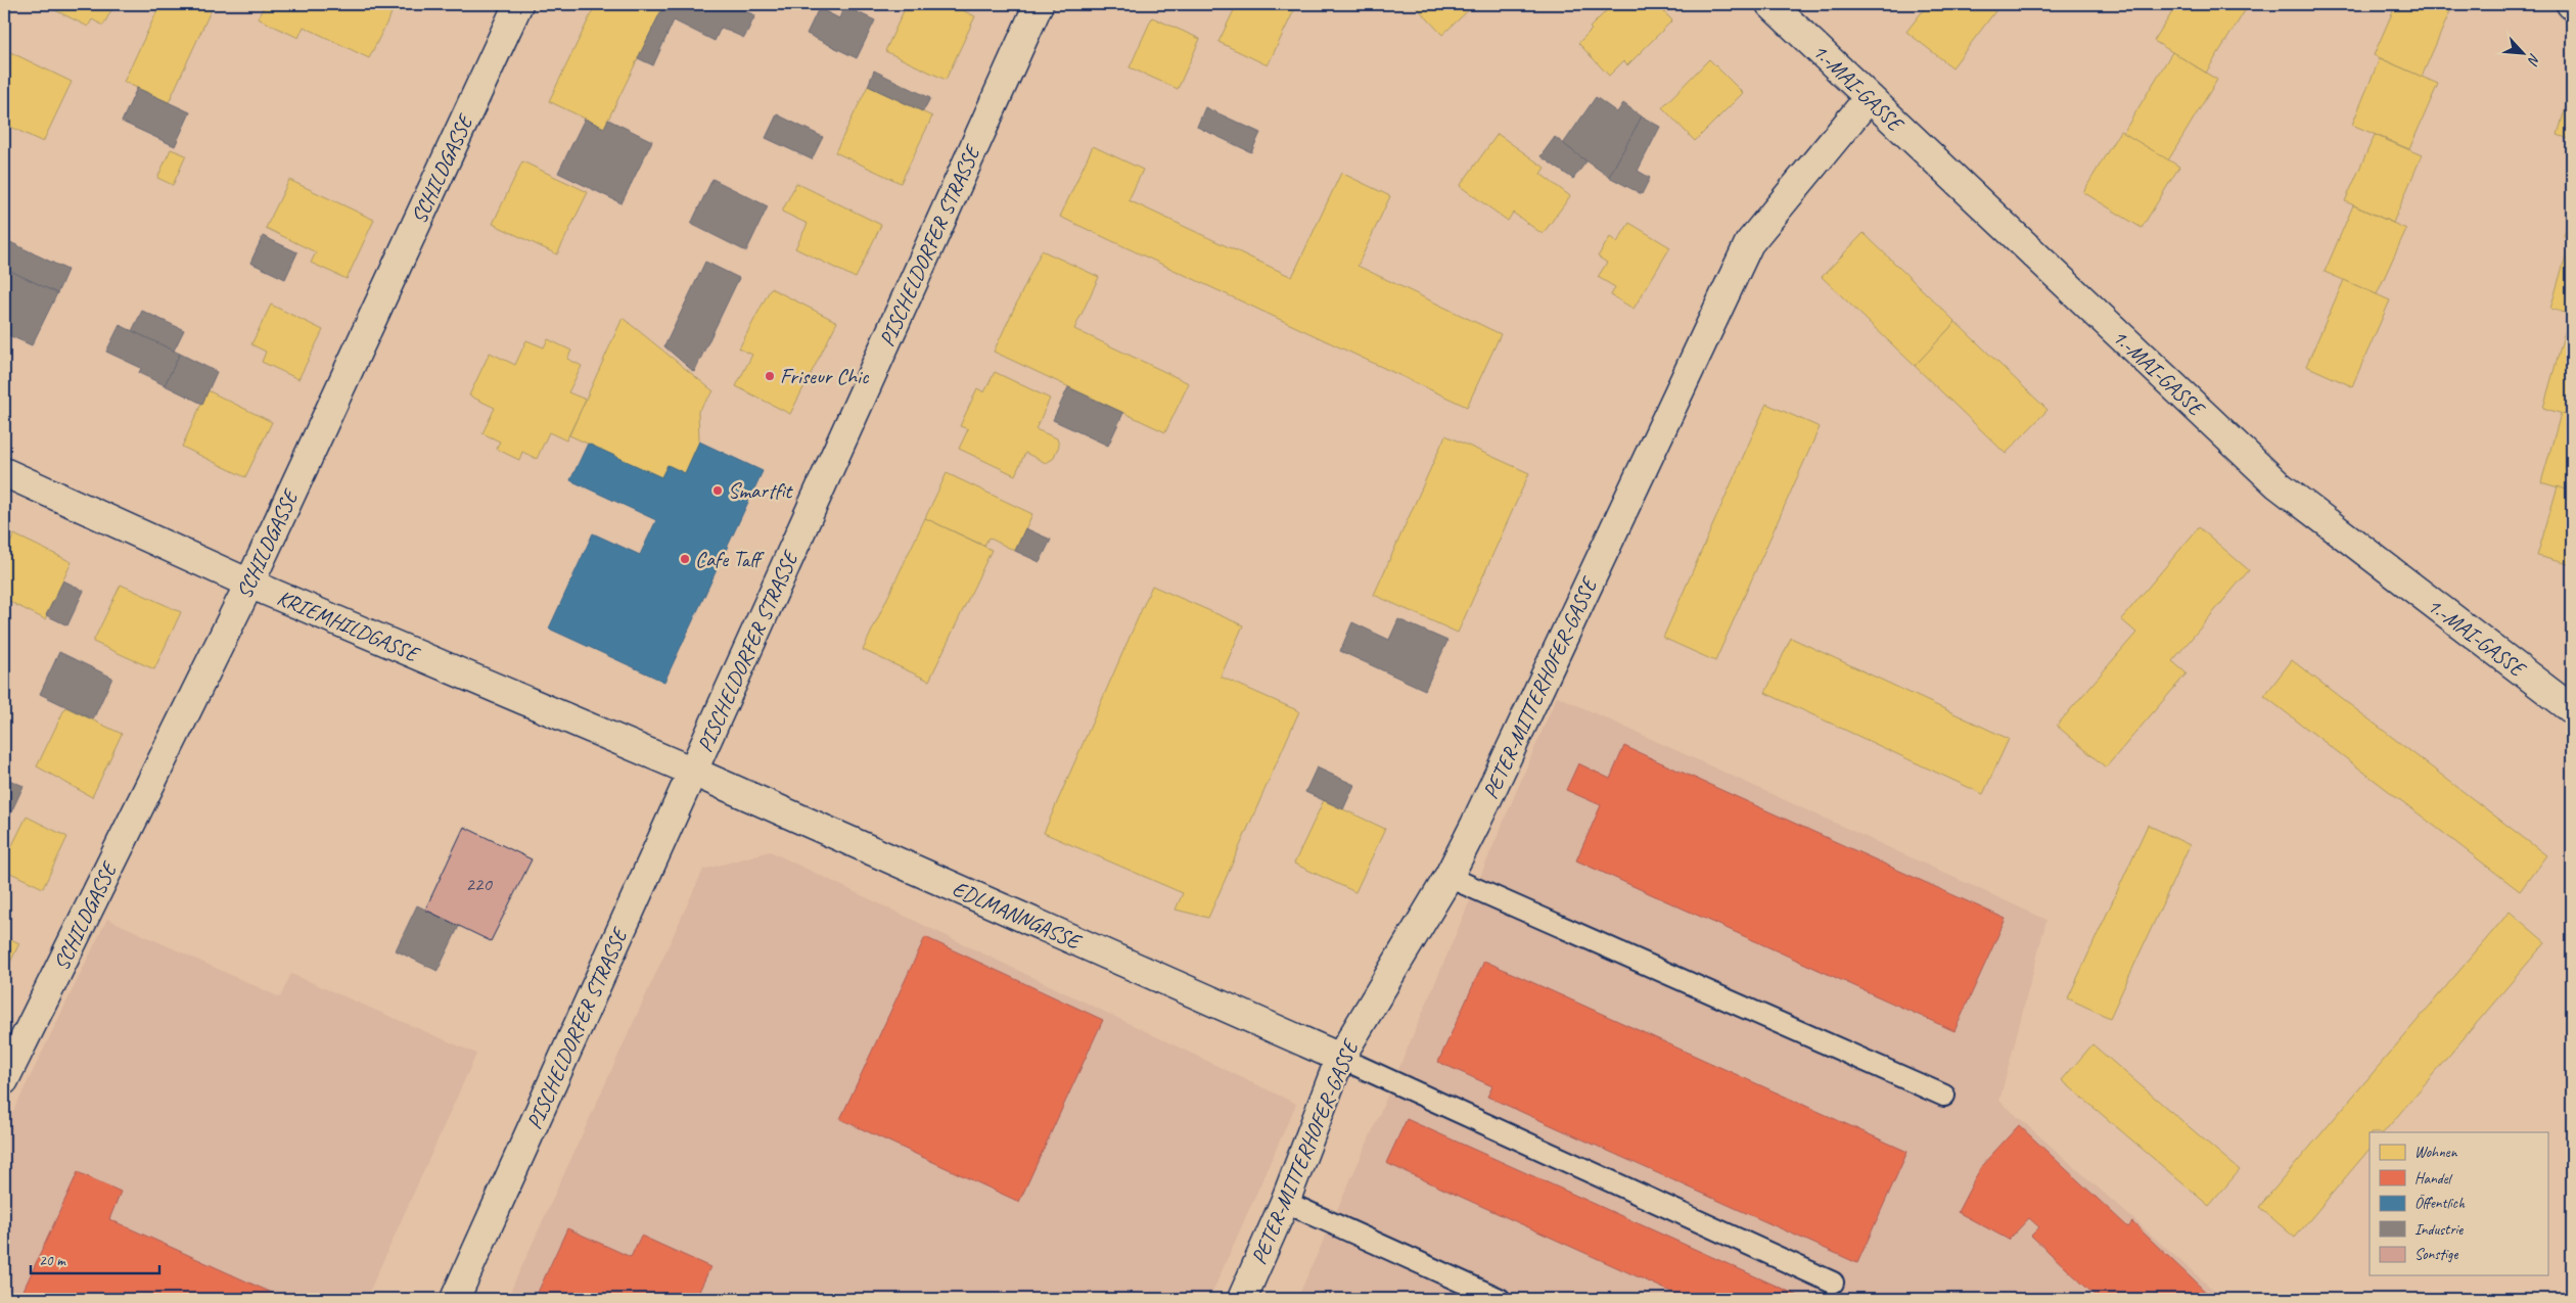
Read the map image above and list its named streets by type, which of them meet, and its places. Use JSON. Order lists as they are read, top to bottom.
{
  "streets": {
    "street": [
      "1.-MAI-GASSE",
      "SCHILDGASSE",
      "PISCHELDORFER STRASSE",
      "KRIEMHILDGASSE",
      "PETER-MITTERHOFER-GASSE",
      "EDLMANNGASSE"
    ]
  },
  "crossings": [
    ["1.-MAI-GASSE", "PETER-MITTERHOFER-GASSE"],
    ["SCHILDGASSE", "KRIEMHILDGASSE"],
    ["PISCHELDORFER STRASSE", "KRIEMHILDGASSE"],
    ["PISCHELDORFER STRASSE", "EDLMANNGASSE"],
    ["KRIEMHILDGASSE", "EDLMANNGASSE"],
    ["PETER-MITTERHOFER-GASSE", "EDLMANNGASSE"]
  ],
  "places": ["Friseur Chic", "Smartfit", "Cafe Taff"],
  "house_numbers": ["220"],
  "legend": [
    "Wohnen",
    "Handel",
    "Öffentlich",
    "Industrie",
    "Sonstige"
  ],
  "scale_bar": "20 m",
  "north": "bottom right"
}
